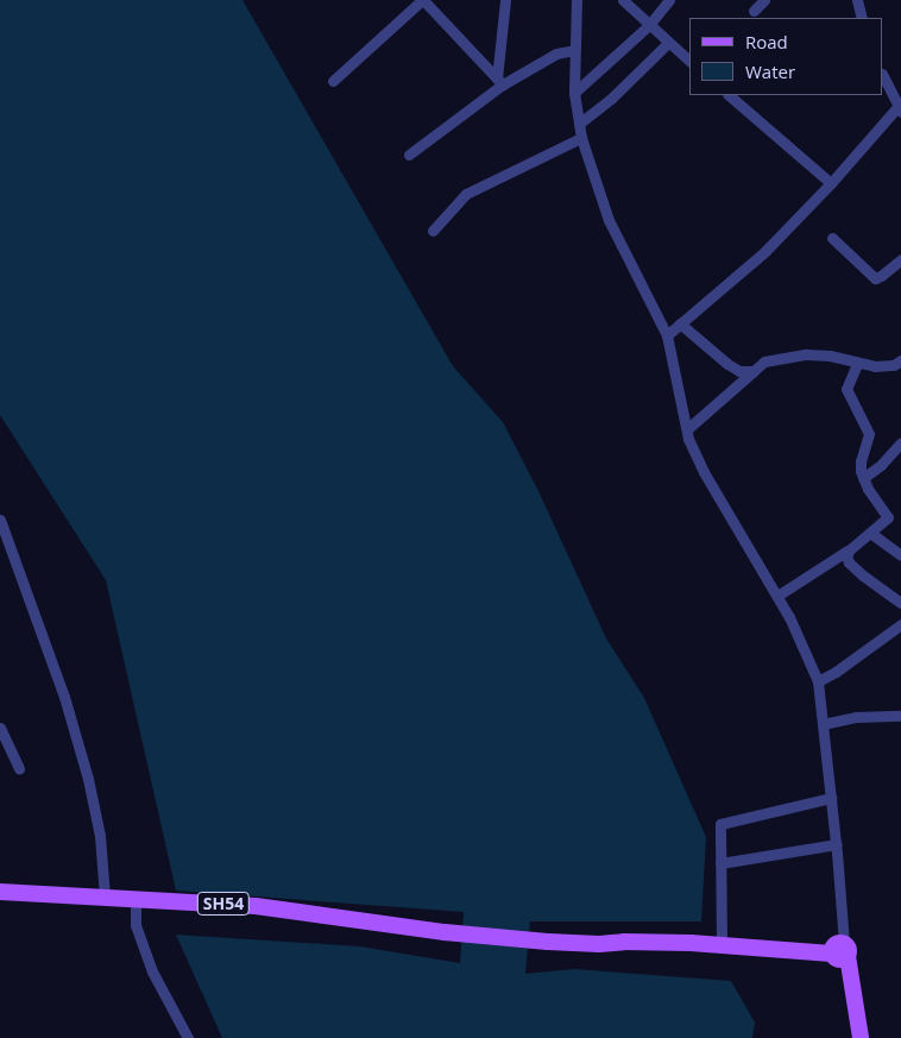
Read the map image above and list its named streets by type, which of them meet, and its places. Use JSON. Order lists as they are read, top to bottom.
{
  "streets": {
    "main road": ["SH54"]
  },
  "legend": ["Road", "Water"]
}
